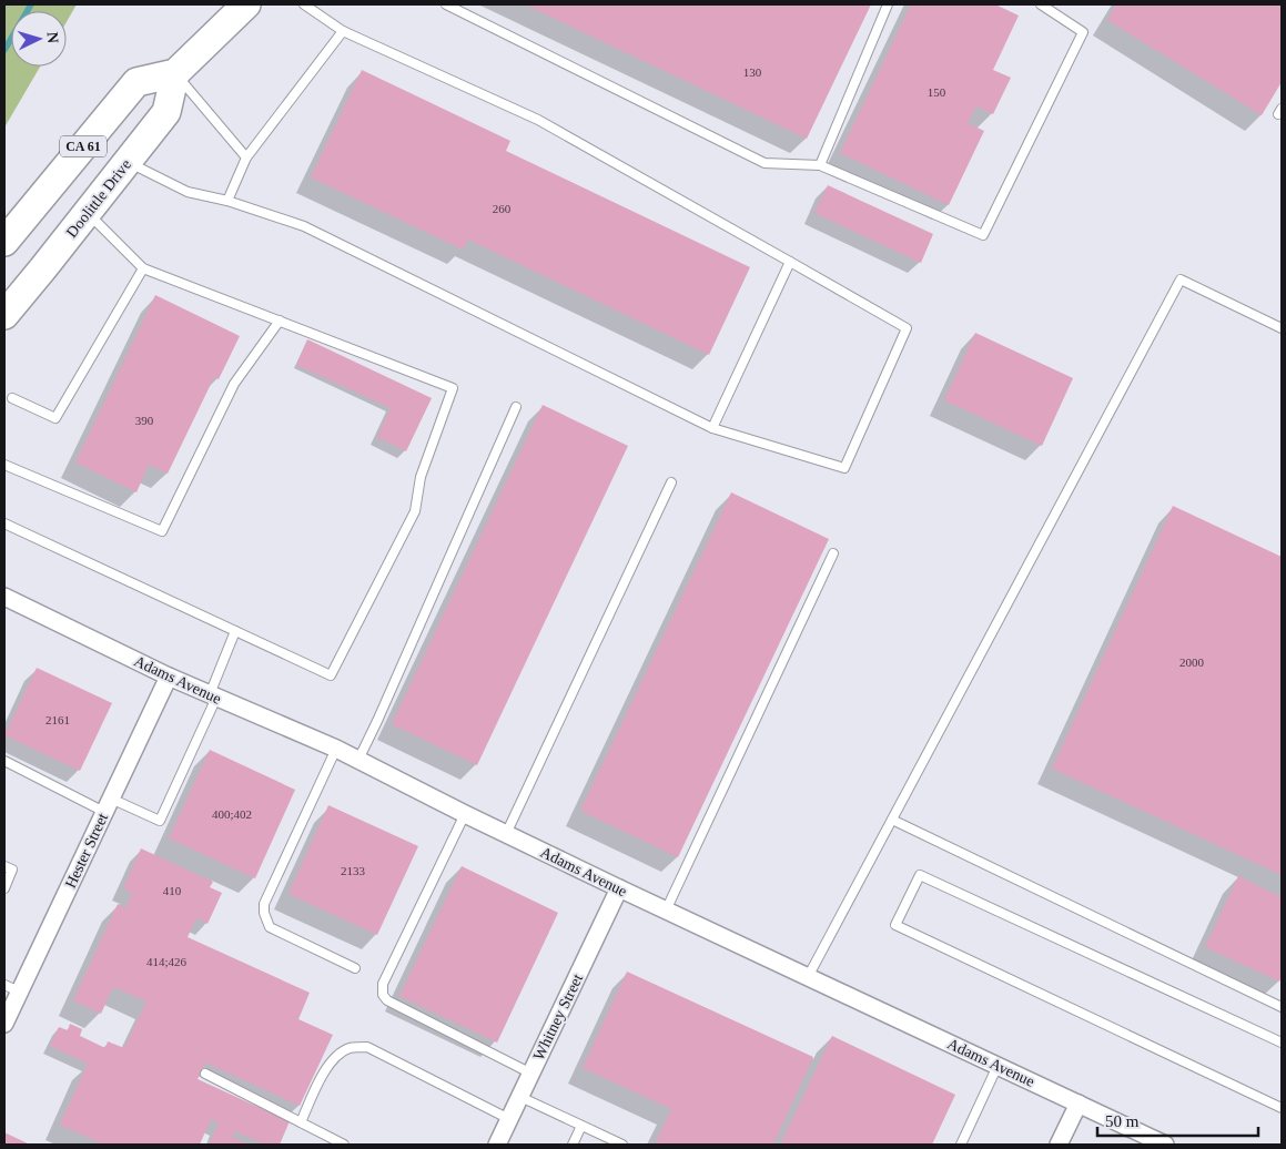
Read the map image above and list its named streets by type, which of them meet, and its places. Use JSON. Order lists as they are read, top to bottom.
{
  "streets": {
    "main road": ["CA 61", "Doolittle Drive"],
    "street": ["Adams Avenue", "Hester Street", "Whitney Street"]
  },
  "crossings": [
    ["CA 61", "Doolittle Drive"],
    ["Adams Avenue", "Hester Street"],
    ["Adams Avenue", "Whitney Street"]
  ],
  "house_numbers": [
    "130",
    "150",
    "260",
    "390",
    "2000",
    "2161",
    "400;402",
    "2133",
    "410",
    "414;426"
  ],
  "scale_bar": "50 m",
  "north": "right"
}
